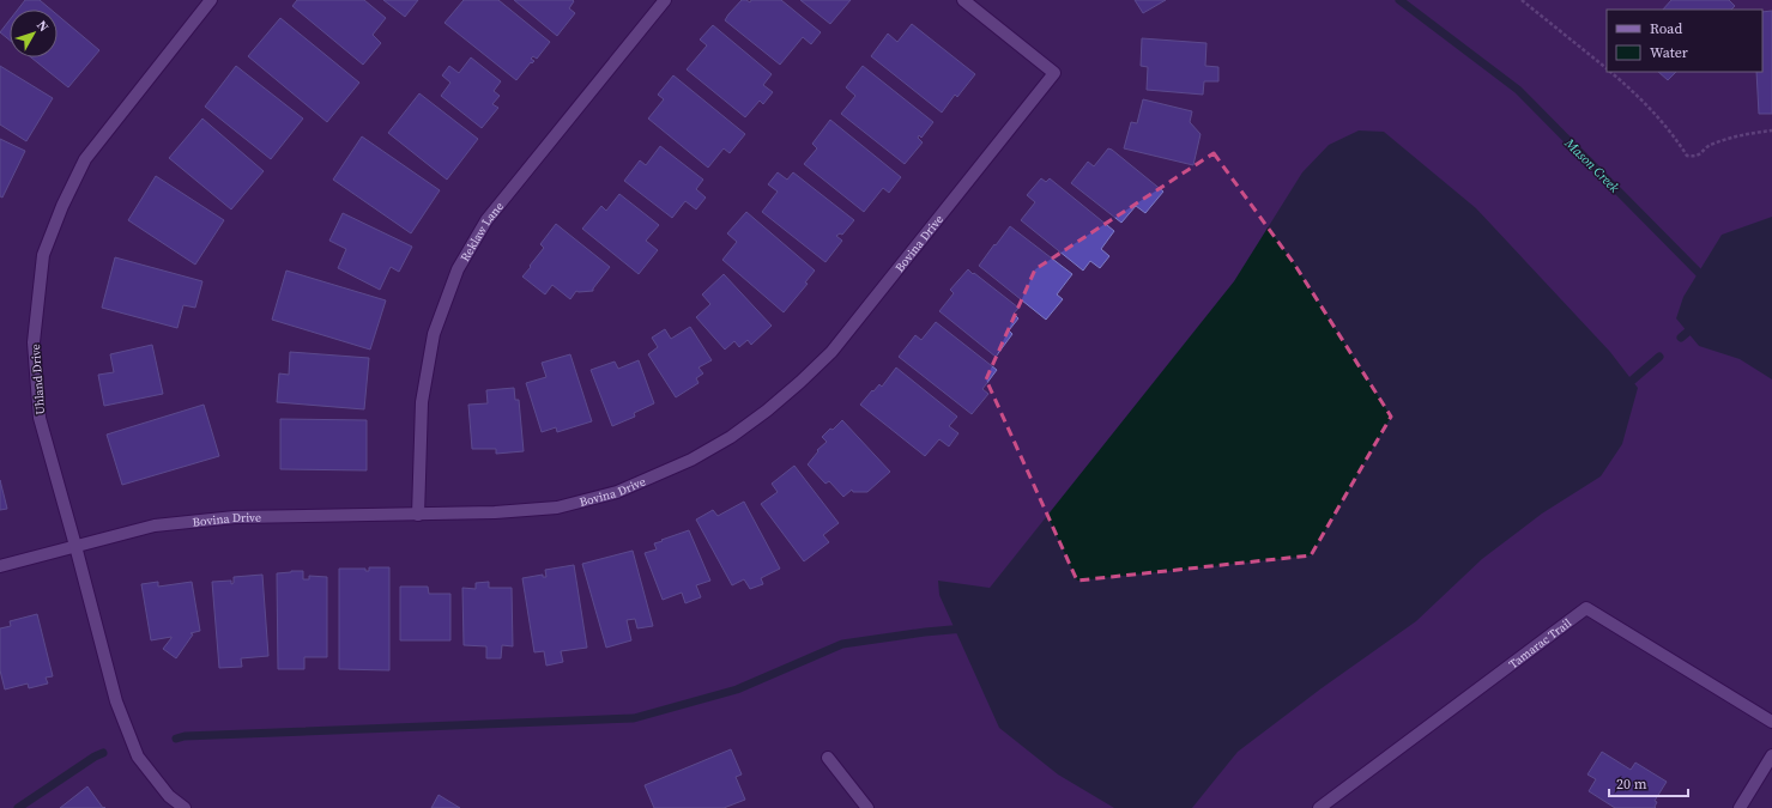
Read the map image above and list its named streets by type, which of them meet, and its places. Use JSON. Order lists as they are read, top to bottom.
{
  "streets": {
    "street": [
      "Reklaw Lane",
      "Bovina Drive",
      "Uhland Drive",
      "Tamarac Trail"
    ]
  },
  "crossings": [
    ["Reklaw Lane", "Bovina Drive"],
    ["Bovina Drive", "Uhland Drive"]
  ],
  "water": ["Mason Creek"],
  "legend": ["Road", "Water"],
  "scale_bar": "20 m",
  "north": "top right"
}
